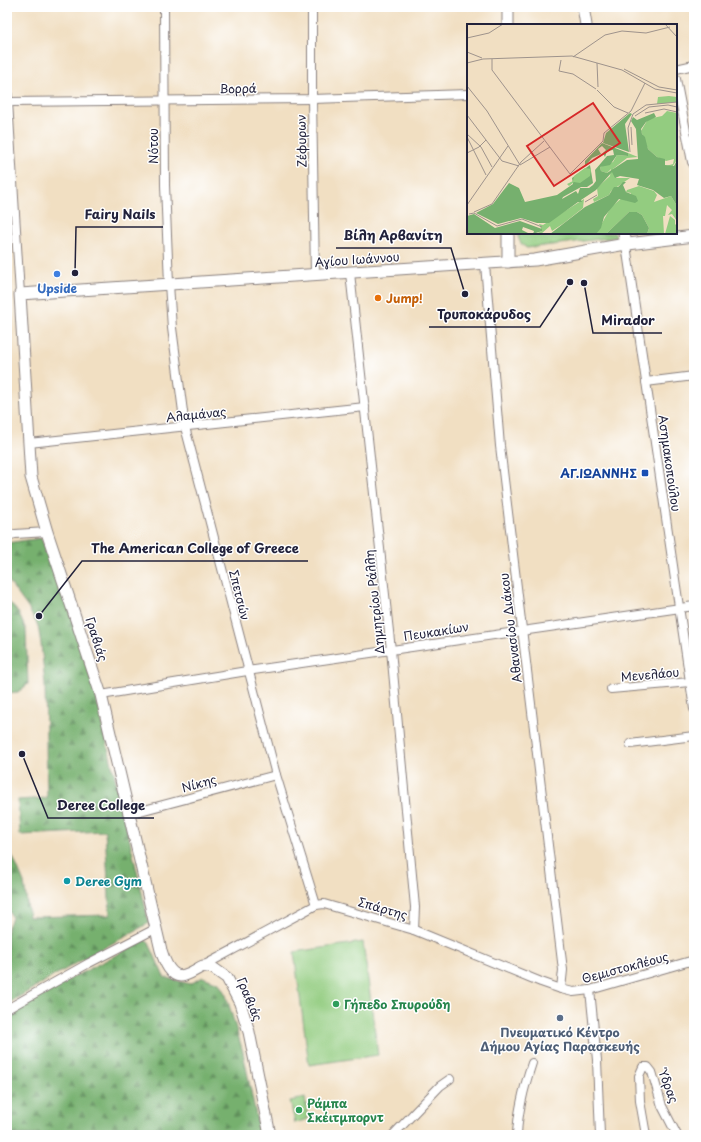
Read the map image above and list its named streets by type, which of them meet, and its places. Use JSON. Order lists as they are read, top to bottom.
{
  "streets": {
    "street": [
      "Βορρά",
      "Ζέφυρων",
      "Νότου",
      "Αγίου Ιωάννου",
      "Αλαμάνας",
      "Ασημακοπούλου",
      "Σπετσών",
      "Δημητρίου Ράλλη",
      "Αθανασίου Διάκου",
      "Πευκακίων",
      "Γραβιάς",
      "Μενελάου",
      "Νίκης",
      "Σπάρτης",
      "Θεμιστοκλέους",
      "Ύδρας"
    ]
  },
  "crossings": [
    ["Βορρά", "Ζέφυρων"],
    ["Βορρά", "Νότου"],
    ["Βορρά", "Γραβιάς"],
    ["Ζέφυρων", "Αγίου Ιωάννου"],
    ["Νότου", "Αγίου Ιωάννου"],
    ["Νότου", "Σπετσών"],
    ["Αγίου Ιωάννου", "Ασημακοπούλου"],
    ["Αγίου Ιωάννου", "Σπετσών"],
    ["Αγίου Ιωάννου", "Δημητρίου Ράλλη"],
    ["Αγίου Ιωάννου", "Αθανασίου Διάκου"],
    ["Αγίου Ιωάννου", "Γραβιάς"],
    ["Αλαμάνας", "Σπετσών"],
    ["Αλαμάνας", "Δημητρίου Ράλλη"],
    ["Αλαμάνας", "Γραβιάς"],
    ["Ασημακοπούλου", "Πευκακίων"],
    ["Ασημακοπούλου", "Μενελάου"],
    ["Σπετσών", "Πευκακίων"],
    ["Σπετσών", "Νίκης"],
    ["Σπετσών", "Σπάρτης"],
    ["Δημητρίου Ράλλη", "Πευκακίων"],
    ["Δημητρίου Ράλλη", "Σπάρτης"],
    ["Αθανασίου Διάκου", "Πευκακίων"],
    ["Αθανασίου Διάκου", "Σπάρτης"],
    ["Αθανασίου Διάκου", "Θεμιστοκλέους"],
    ["Πευκακίων", "Γραβιάς"],
    ["Γραβιάς", "Νίκης"],
    ["Σπάρτης", "Θεμιστοκλέους"]
  ],
  "places": {
    "other": [
      "Fairy Nails",
      "Upside",
      "Τρυποκάρυδος",
      "Mirador",
      "Βίλη Αρβανίτη",
      "Jump!",
      "The American College of Greece",
      "Deree College",
      "Deree Gym",
      "Γήπεδο Σπυρούδη",
      "Πνευματικό Κέντρο Δήμου Αγίας Παρασκευής",
      "Ράμπα Σκέιτμπορντ"
    ],
    "transit": ["ΑΓ.ΙΩΑΝΝΗΣ"]
  }
}
